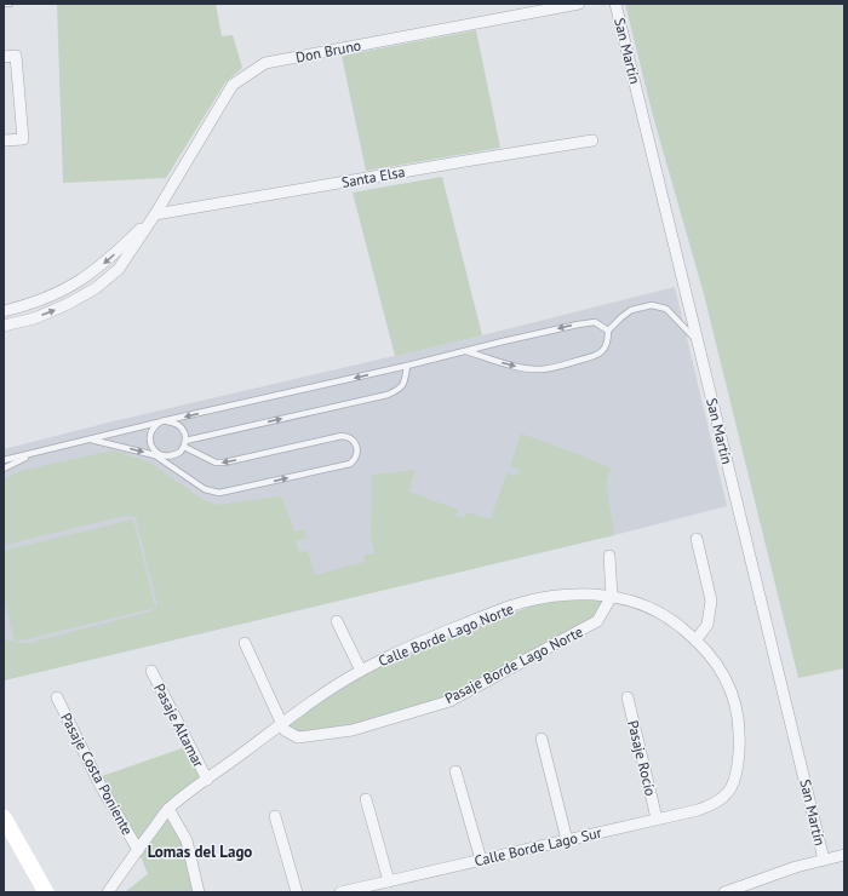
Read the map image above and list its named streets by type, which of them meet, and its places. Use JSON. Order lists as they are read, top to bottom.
{
  "streets": {
    "street": [
      "Don Bruno",
      "San Martín",
      "Santa Elsa",
      "Calle Borde Lago Norte",
      "Pasaje Borde Lago Norte",
      "Pasaje Altamar",
      "Pasaje Rocío",
      "Pasaje Costa Poniente",
      "Calle Borde Lago Sur"
    ]
  },
  "crossings": [
    ["Don Bruno", "Santa Elsa"],
    ["Calle Borde Lago Norte", "Pasaje Borde Lago Norte"],
    ["Calle Borde Lago Norte", "Pasaje Altamar"],
    ["Calle Borde Lago Norte", "Pasaje Costa Poniente"],
    ["Calle Borde Lago Norte", "Calle Borde Lago Sur"],
    ["Pasaje Rocío", "Calle Borde Lago Sur"]
  ],
  "districts": ["Lomas del Lago"]
}
